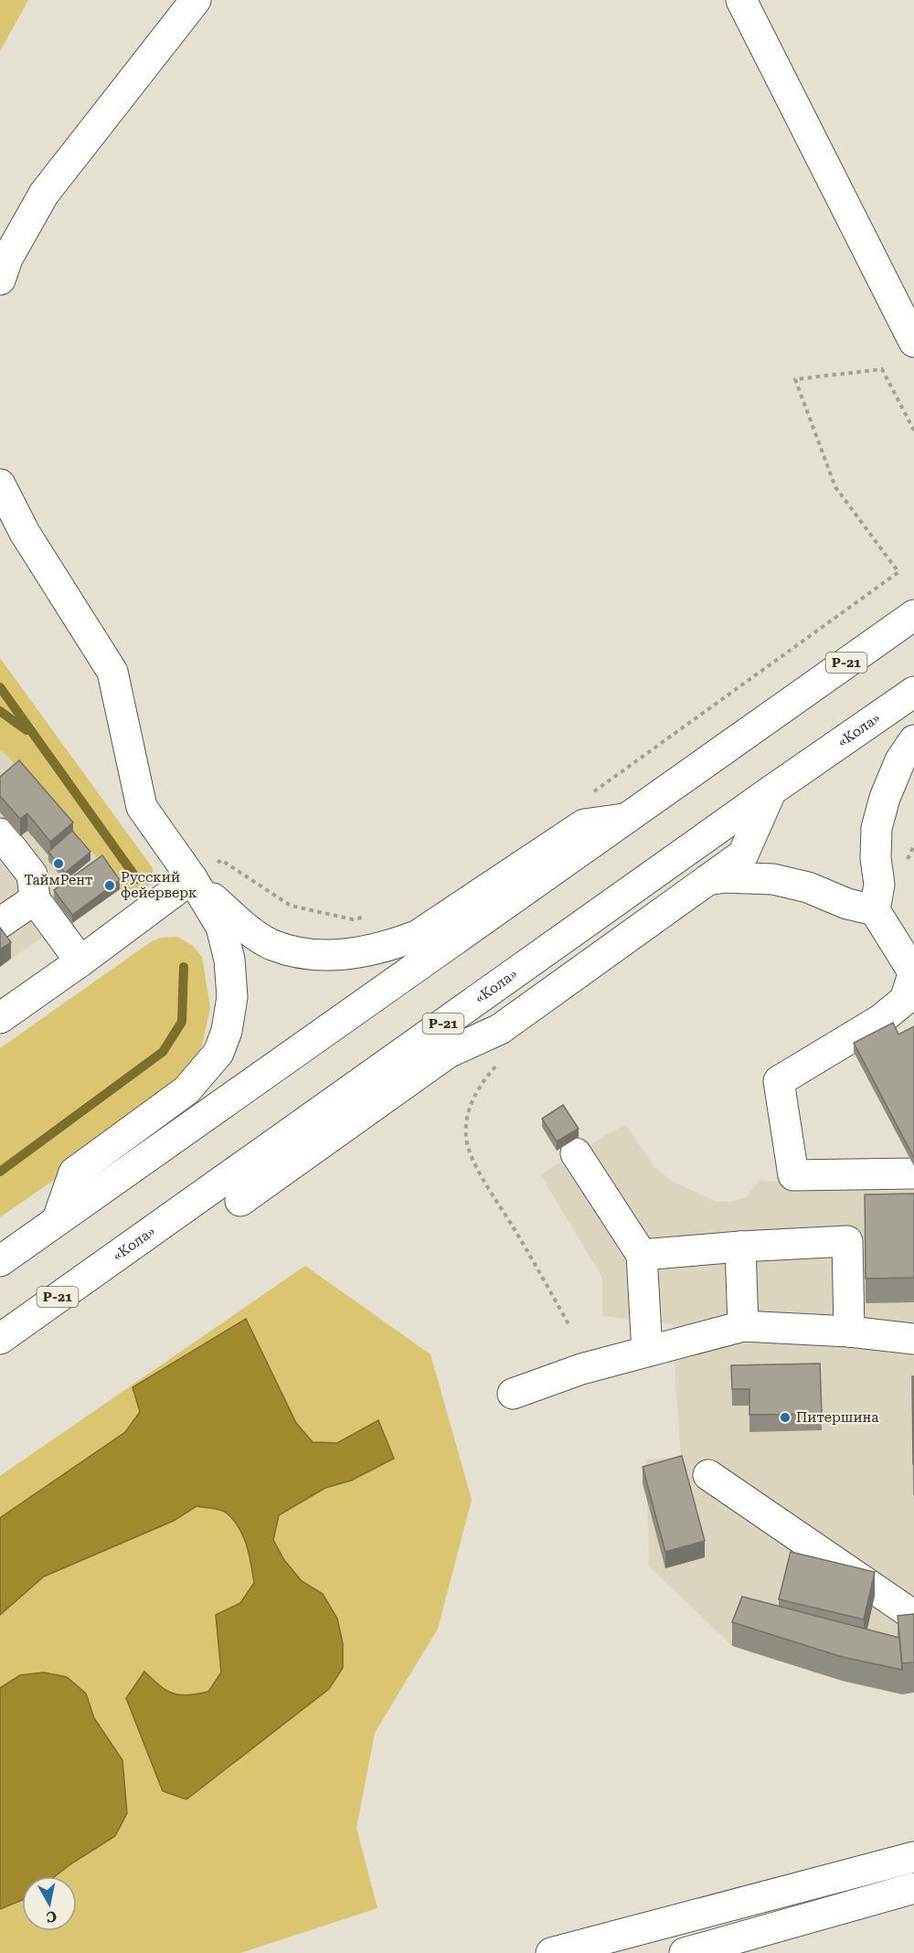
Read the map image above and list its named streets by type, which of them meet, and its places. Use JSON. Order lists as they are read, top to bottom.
{
  "streets": {
    "street": ["Р-21", "«Кола»"]
  },
  "places": ["ТаймРент", "Русский фейерверк", "Питершина"],
  "north": "bottom"
}
